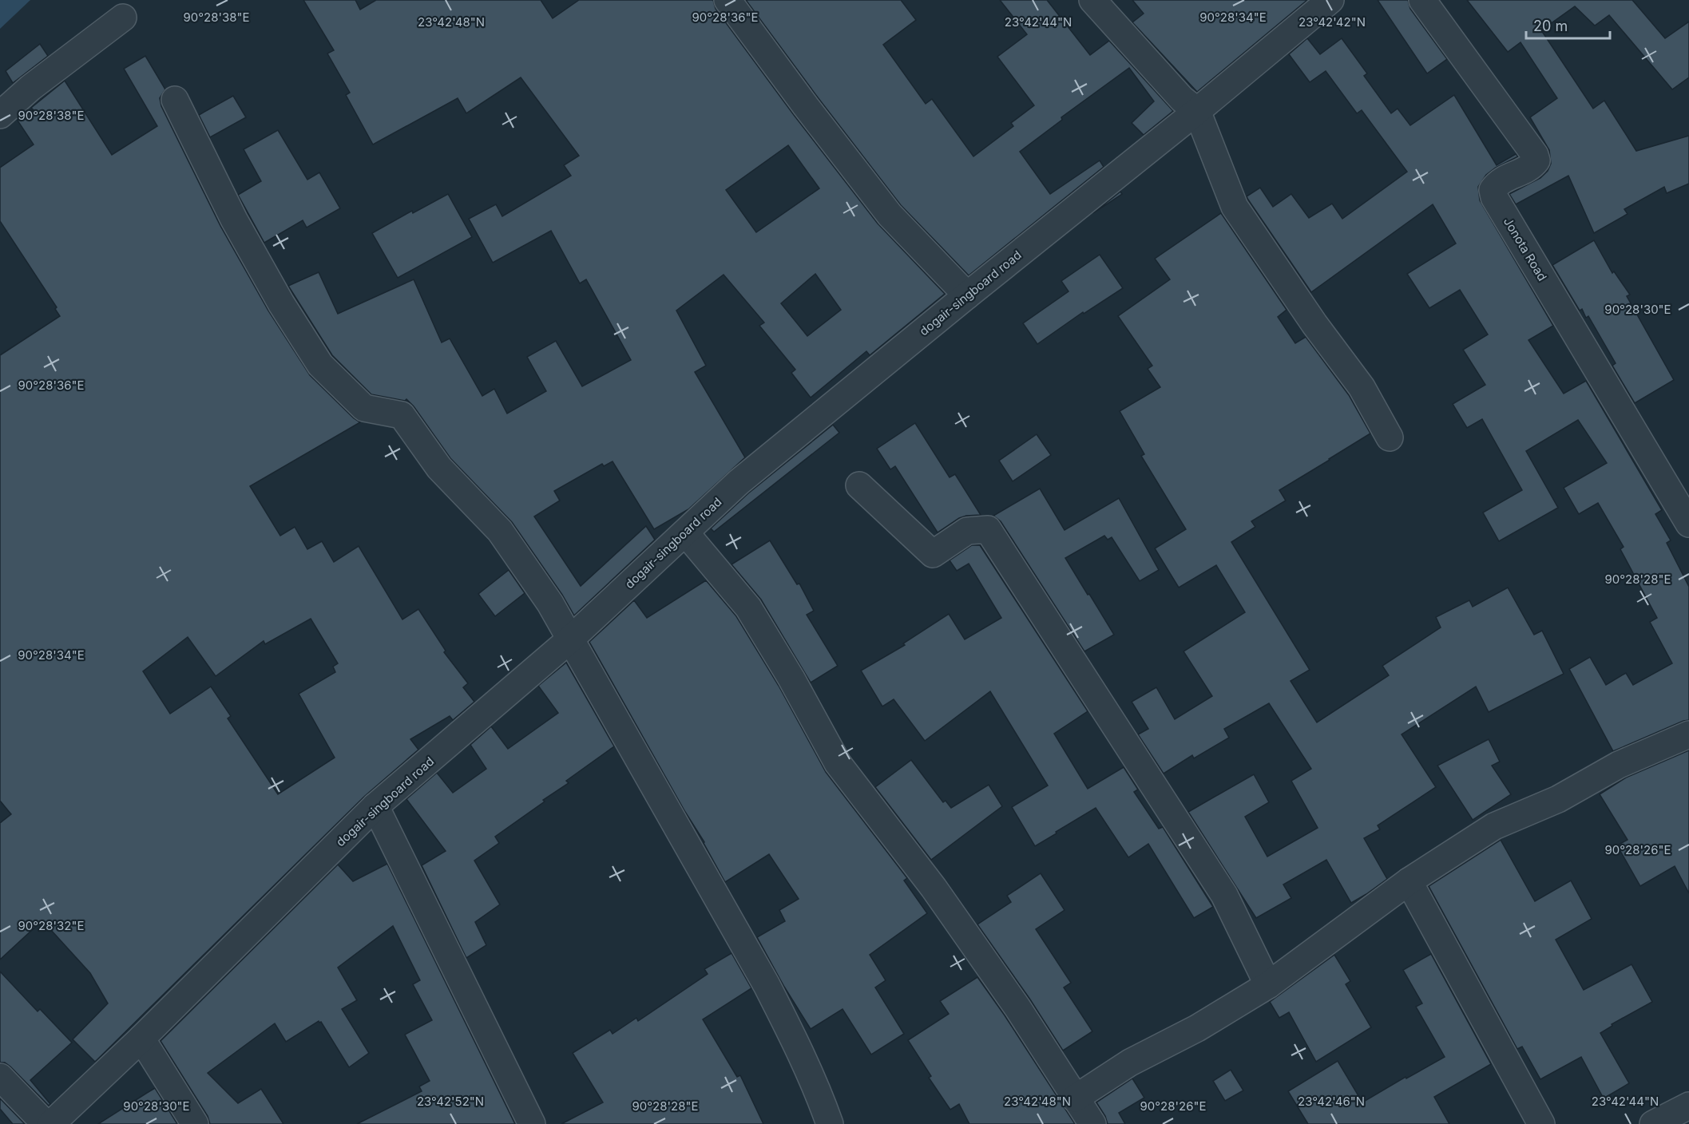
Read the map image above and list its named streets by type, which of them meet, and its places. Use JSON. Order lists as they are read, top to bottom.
{
  "streets": {
    "street": ["Jonota Road", "dogair-singboard road"]
  },
  "scale_bar": "20 m",
  "coordinates": [
    "90°28'38\"E",
    "90°28'36\"E",
    "90°28'34\"E",
    "23°42'48\"N",
    "23°42'44\"N",
    "23°42'42\"N",
    "90°28'30\"E",
    "90°28'28\"E",
    "90°28'26\"E",
    "90°28'32\"E",
    "23°42'52\"N",
    "23°42'46\"N"
  ]
}
